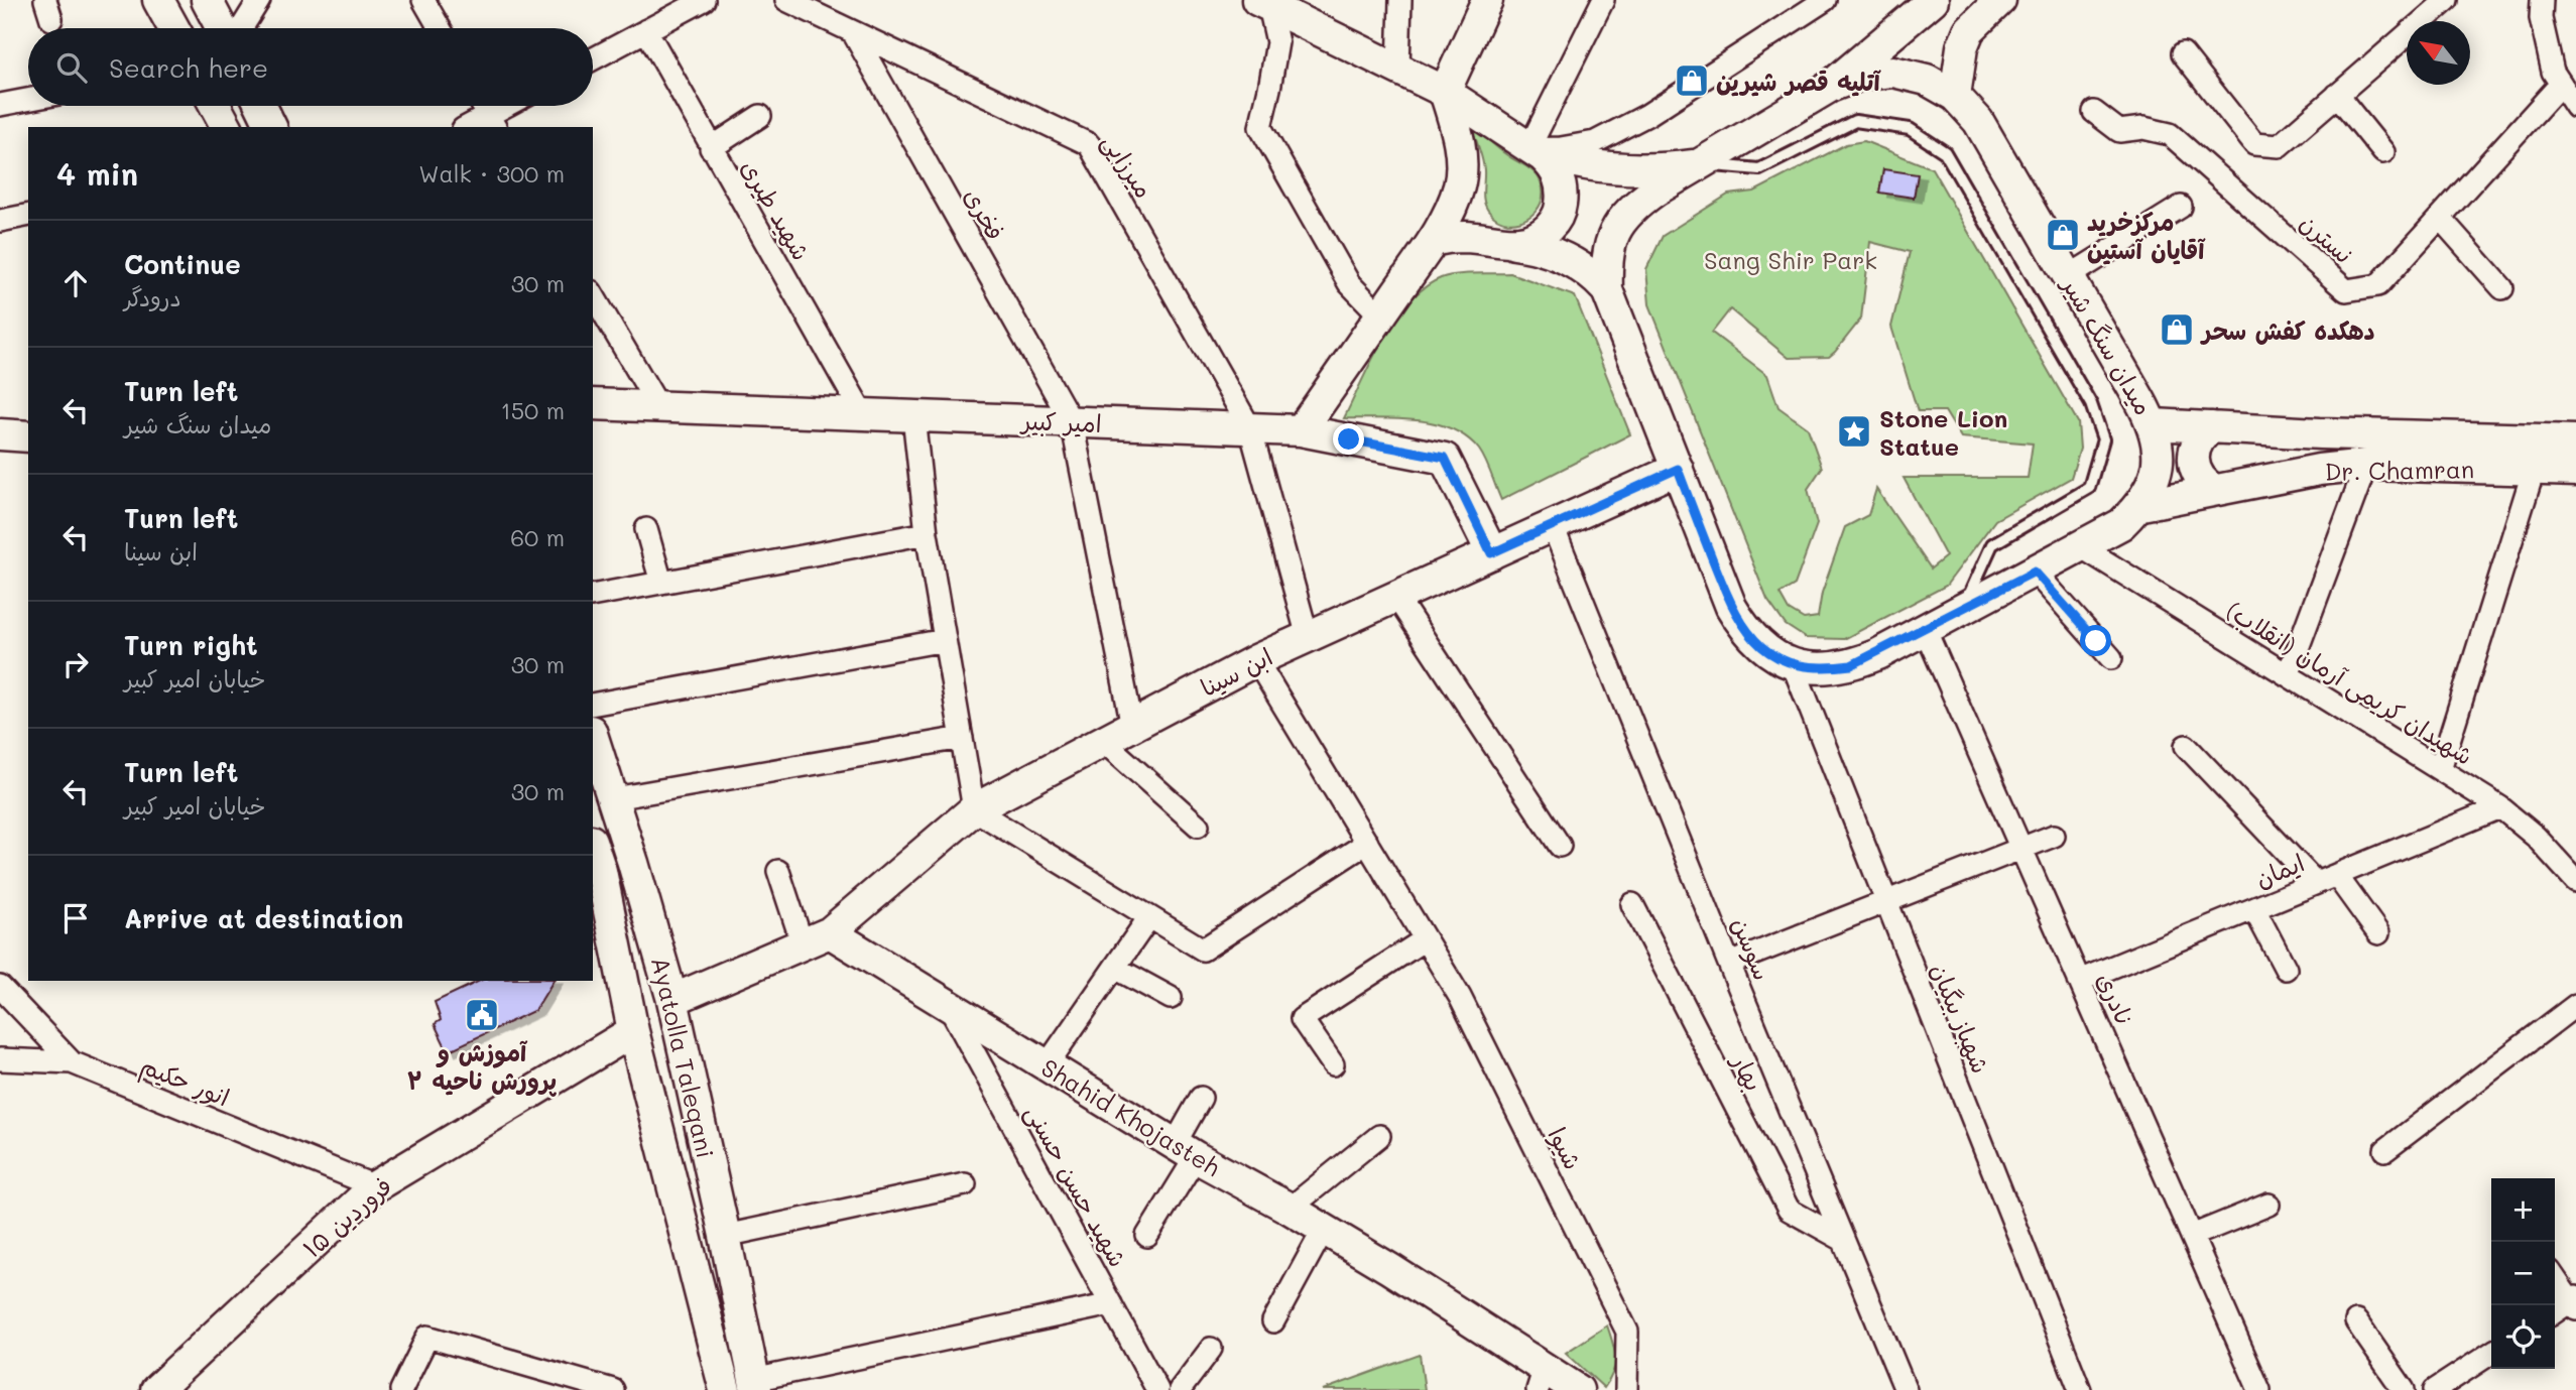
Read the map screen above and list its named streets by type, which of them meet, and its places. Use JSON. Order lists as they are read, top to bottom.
{
  "streets": {
    "main road": [
      "میدان سنگ شیر",
      "امیر کبیر",
      "Dr. Chamran",
      "ابن سینا",
      "Ayatolla Taleqani",
      "Shahid Khojasteh",
      "۱۵ فروردین"
    ],
    "street": [
      "میرزایی",
      "شهید طیری",
      "فخری",
      "نسترن",
      "شهیدان کریمی آرمان (انقلاب)",
      "ایمان",
      "سوسن",
      "نادری",
      "شهباز بیگیان",
      "بهار",
      "انور حکیم",
      "شیوا",
      "شهید حسن حسنی"
    ]
  },
  "crossings": [
    ["میرزایی", "فخری"],
    ["میرزایی", "امیر کبیر"],
    ["میرزایی", "ابن سینا"],
    ["شهید طیری", "امیر کبیر"],
    ["فخری", "امیر کبیر"],
    ["فخری", "ابن سینا"],
    ["میدان سنگ شیر", "Dr. Chamran"],
    ["میدان سنگ شیر", "ابن سینا"],
    ["میدان سنگ شیر", "شهیدان کریمی آرمان (انقلاب)"],
    ["میدان سنگ شیر", "نادری"],
    ["میدان سنگ شیر", "شهباز بیگیان"],
    ["امیر کبیر", "ابن سینا"],
    ["ابن سینا", "سوسن"],
    ["ابن سینا", "Shahid Khojasteh"],
    ["ابن سینا", "شیوا"],
    ["شهیدان کریمی آرمان (انقلاب)", "ایمان"],
    ["ایمان", "نادری"],
    ["سوسن", "بهار"],
    ["Ayatolla Taleqani", "۱۵ فروردین"],
    ["انور حکیم", "۱۵ فروردین"],
    ["Shahid Khojasteh", "شهید حسن حسنی"]
  ],
  "parks": ["Sang Shir Park"],
  "places": {
    "shop": ["آتلیه قصر شیرین", "مرکزخرید آقایان آستین", "دهکده کفش سحر"],
    "place": ["Stone Lion Statue"],
    "public building": ["آموزش و پرورش ناحیه ۲"]
  },
  "north": "top left",
  "page": {
    "search": "Search here",
    "heading": ["4 min", "Walk · 300 m"],
    "list": [
      ["Continue", "درودگر", "30 m"],
      ["Turn left", "میدان سنگ شیر", "150 m"],
      ["Turn left", "ابن سینا", "60 m"],
      ["Turn right", "خیابان امیر کبیر", "30 m"],
      ["Turn left", "خیابان امیر کبیر", "30 m"],
      "Arrive at destination"
    ],
    "map_buttons": ["+", "−"]
  }
}
